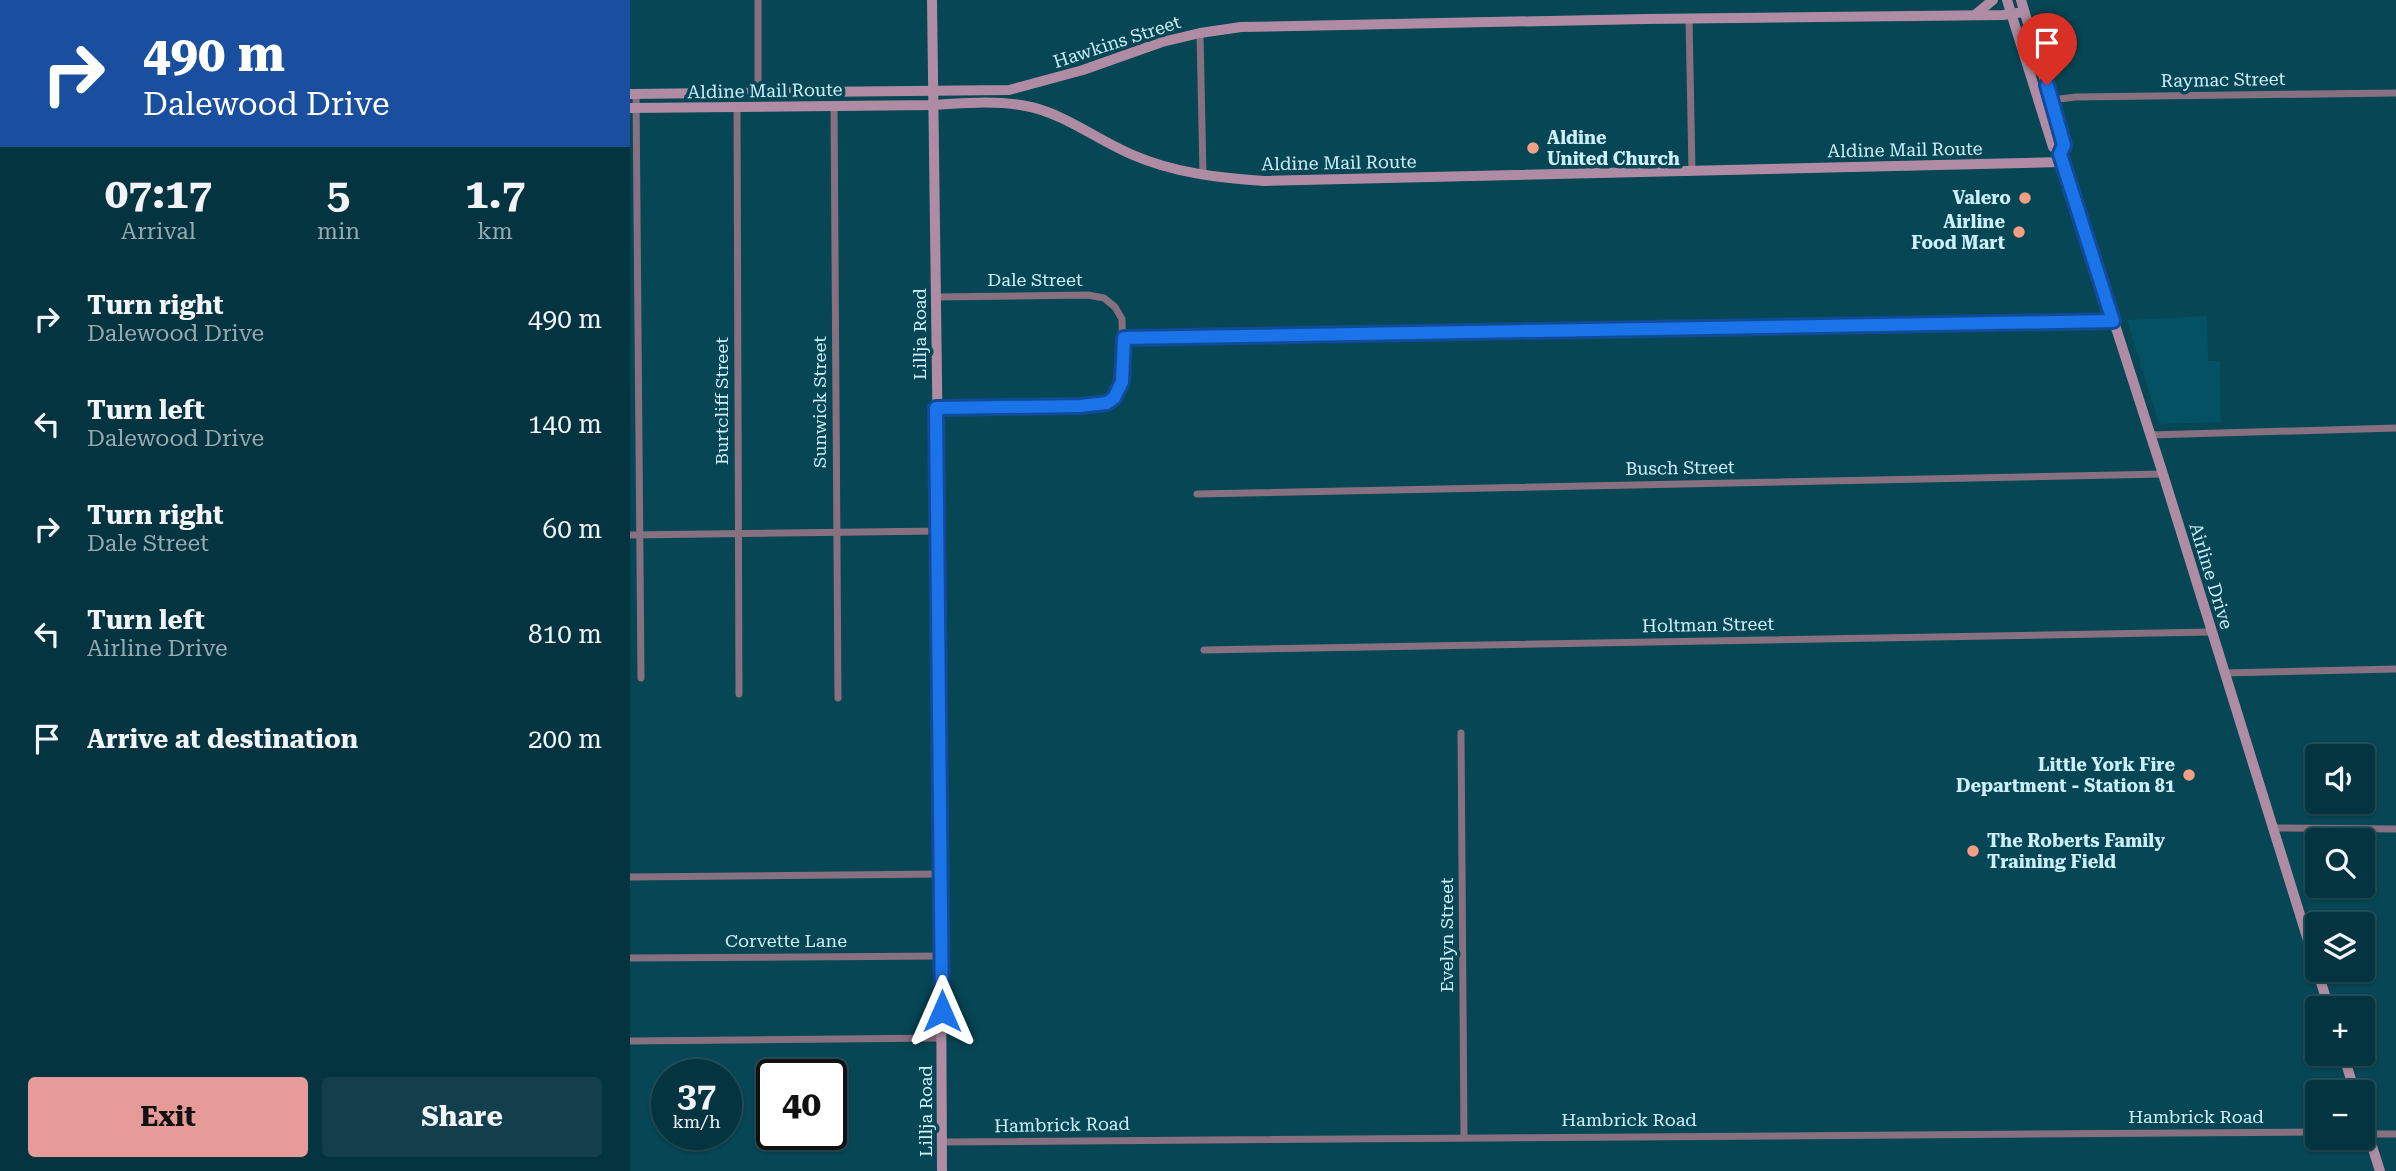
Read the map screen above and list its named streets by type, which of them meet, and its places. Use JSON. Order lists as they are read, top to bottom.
{
  "streets": {
    "main road": [
      "Hawkins Street",
      "Aldine Mail Route",
      "Lillja Road",
      "Airline Drive"
    ],
    "street": [
      "Raymac Street",
      "Dale Street",
      "Burtcliff Street",
      "Sunwick Street",
      "Busch Street",
      "Holtman Street",
      "Evelyn Street",
      "Corvette Lane",
      "Hambrick Road"
    ]
  },
  "crossings": [
    ["Hawkins Street", "Aldine Mail Route"],
    ["Hawkins Street", "Airline Drive"],
    ["Raymac Street", "Airline Drive"],
    ["Aldine Mail Route", "Lillja Road"],
    ["Aldine Mail Route", "Burtcliff Street"],
    ["Aldine Mail Route", "Sunwick Street"],
    ["Aldine Mail Route", "Airline Drive"],
    ["Dale Street", "Lillja Road"],
    ["Lillja Road", "Corvette Lane"],
    ["Lillja Road", "Hambrick Road"],
    ["Busch Street", "Airline Drive"],
    ["Airline Drive", "Holtman Street"],
    ["Evelyn Street", "Hambrick Road"]
  ],
  "places": [
    "Aldine United Church",
    "Valero",
    "Airline Food Mart",
    "Little York Fire Department - Station 81",
    "The Roberts Family Training Field"
  ],
  "page": {
    "turn": ["490 m", "Dalewood Drive"],
    "eta": [
      "07:17",
      "Arrival",
      "5",
      "min",
      "1.7",
      "km"
    ],
    "list": [
      {
        "name": "Turn right",
        "note": "Dalewood Drive",
        "value": "490 m"
      },
      {
        "name": "Turn left",
        "note": "Dalewood Drive",
        "value": "140 m"
      },
      {
        "name": "Turn right",
        "note": "Dale Street",
        "value": "60 m"
      },
      {
        "name": "Turn left",
        "note": "Airline Drive",
        "value": "810 m"
      },
      {
        "name": "Arrive at destination",
        "value": "200 m"
      }
    ],
    "map_buttons": ["+", "−"],
    "speed": "37 km/h",
    "limit": "40",
    "buttons": ["Exit", "Share"]
  }
}
